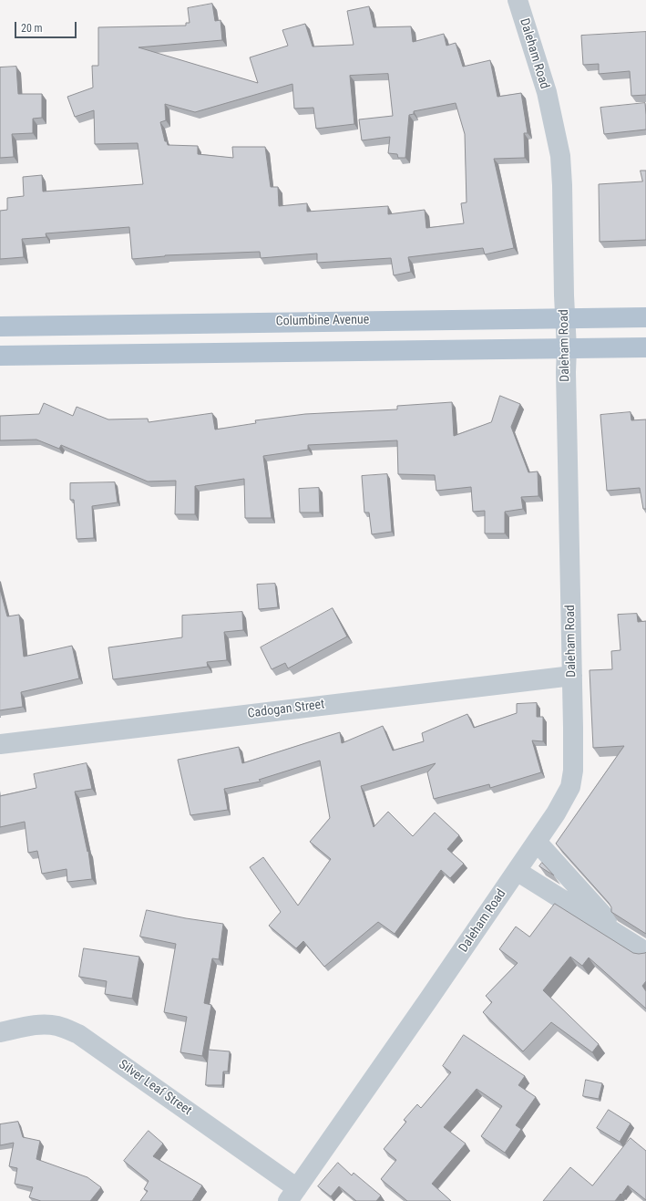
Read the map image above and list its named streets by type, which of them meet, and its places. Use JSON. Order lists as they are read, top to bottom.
{
  "streets": {
    "main road": ["Columbine Avenue"],
    "street": ["Daleham Road", "Cadogan Street", "Silver Leaf Street"]
  },
  "crossings": [
    ["Daleham Road", "Columbine Avenue"],
    ["Daleham Road", "Cadogan Street"],
    ["Daleham Road", "Silver Leaf Street"]
  ],
  "scale_bar": "20 m"
}
